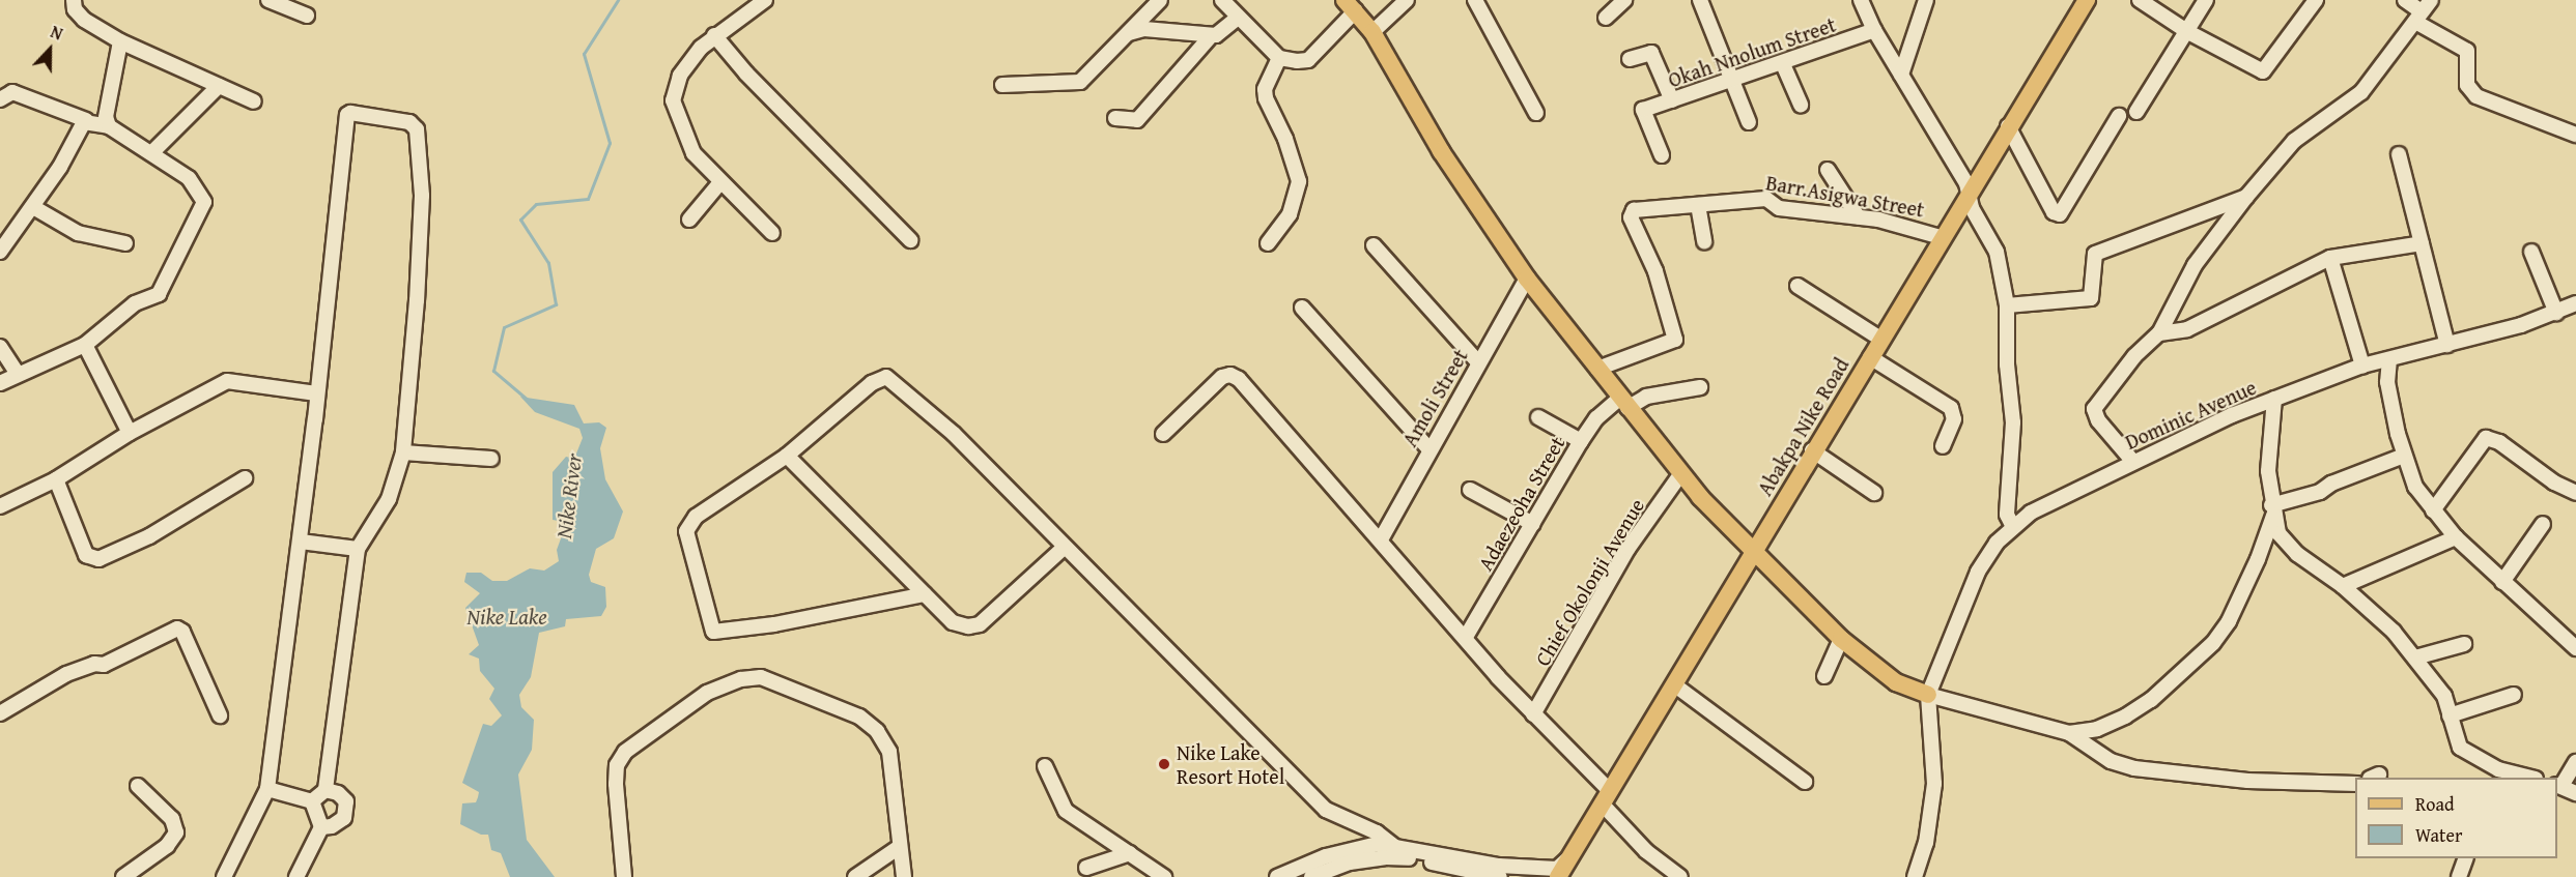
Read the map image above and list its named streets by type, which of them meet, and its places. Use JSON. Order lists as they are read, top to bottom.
{
  "streets": {
    "main road": ["Abakpa Nike Road"],
    "street": [
      "Okah Nnolum Street",
      "Barr.Asigwa Street",
      "Amoli Street",
      "Dominic Avenue",
      "Adaezeoha Street",
      "Chief Okolonji Avenue"
    ]
  },
  "crossings": [
    ["Barr.Asigwa Street", "Abakpa Nike Road"]
  ],
  "water": ["Nike River", "Nike Lake"],
  "places": ["Nike Lake Resort Hotel"],
  "legend": ["Road", "Water"],
  "north": "top"
}
